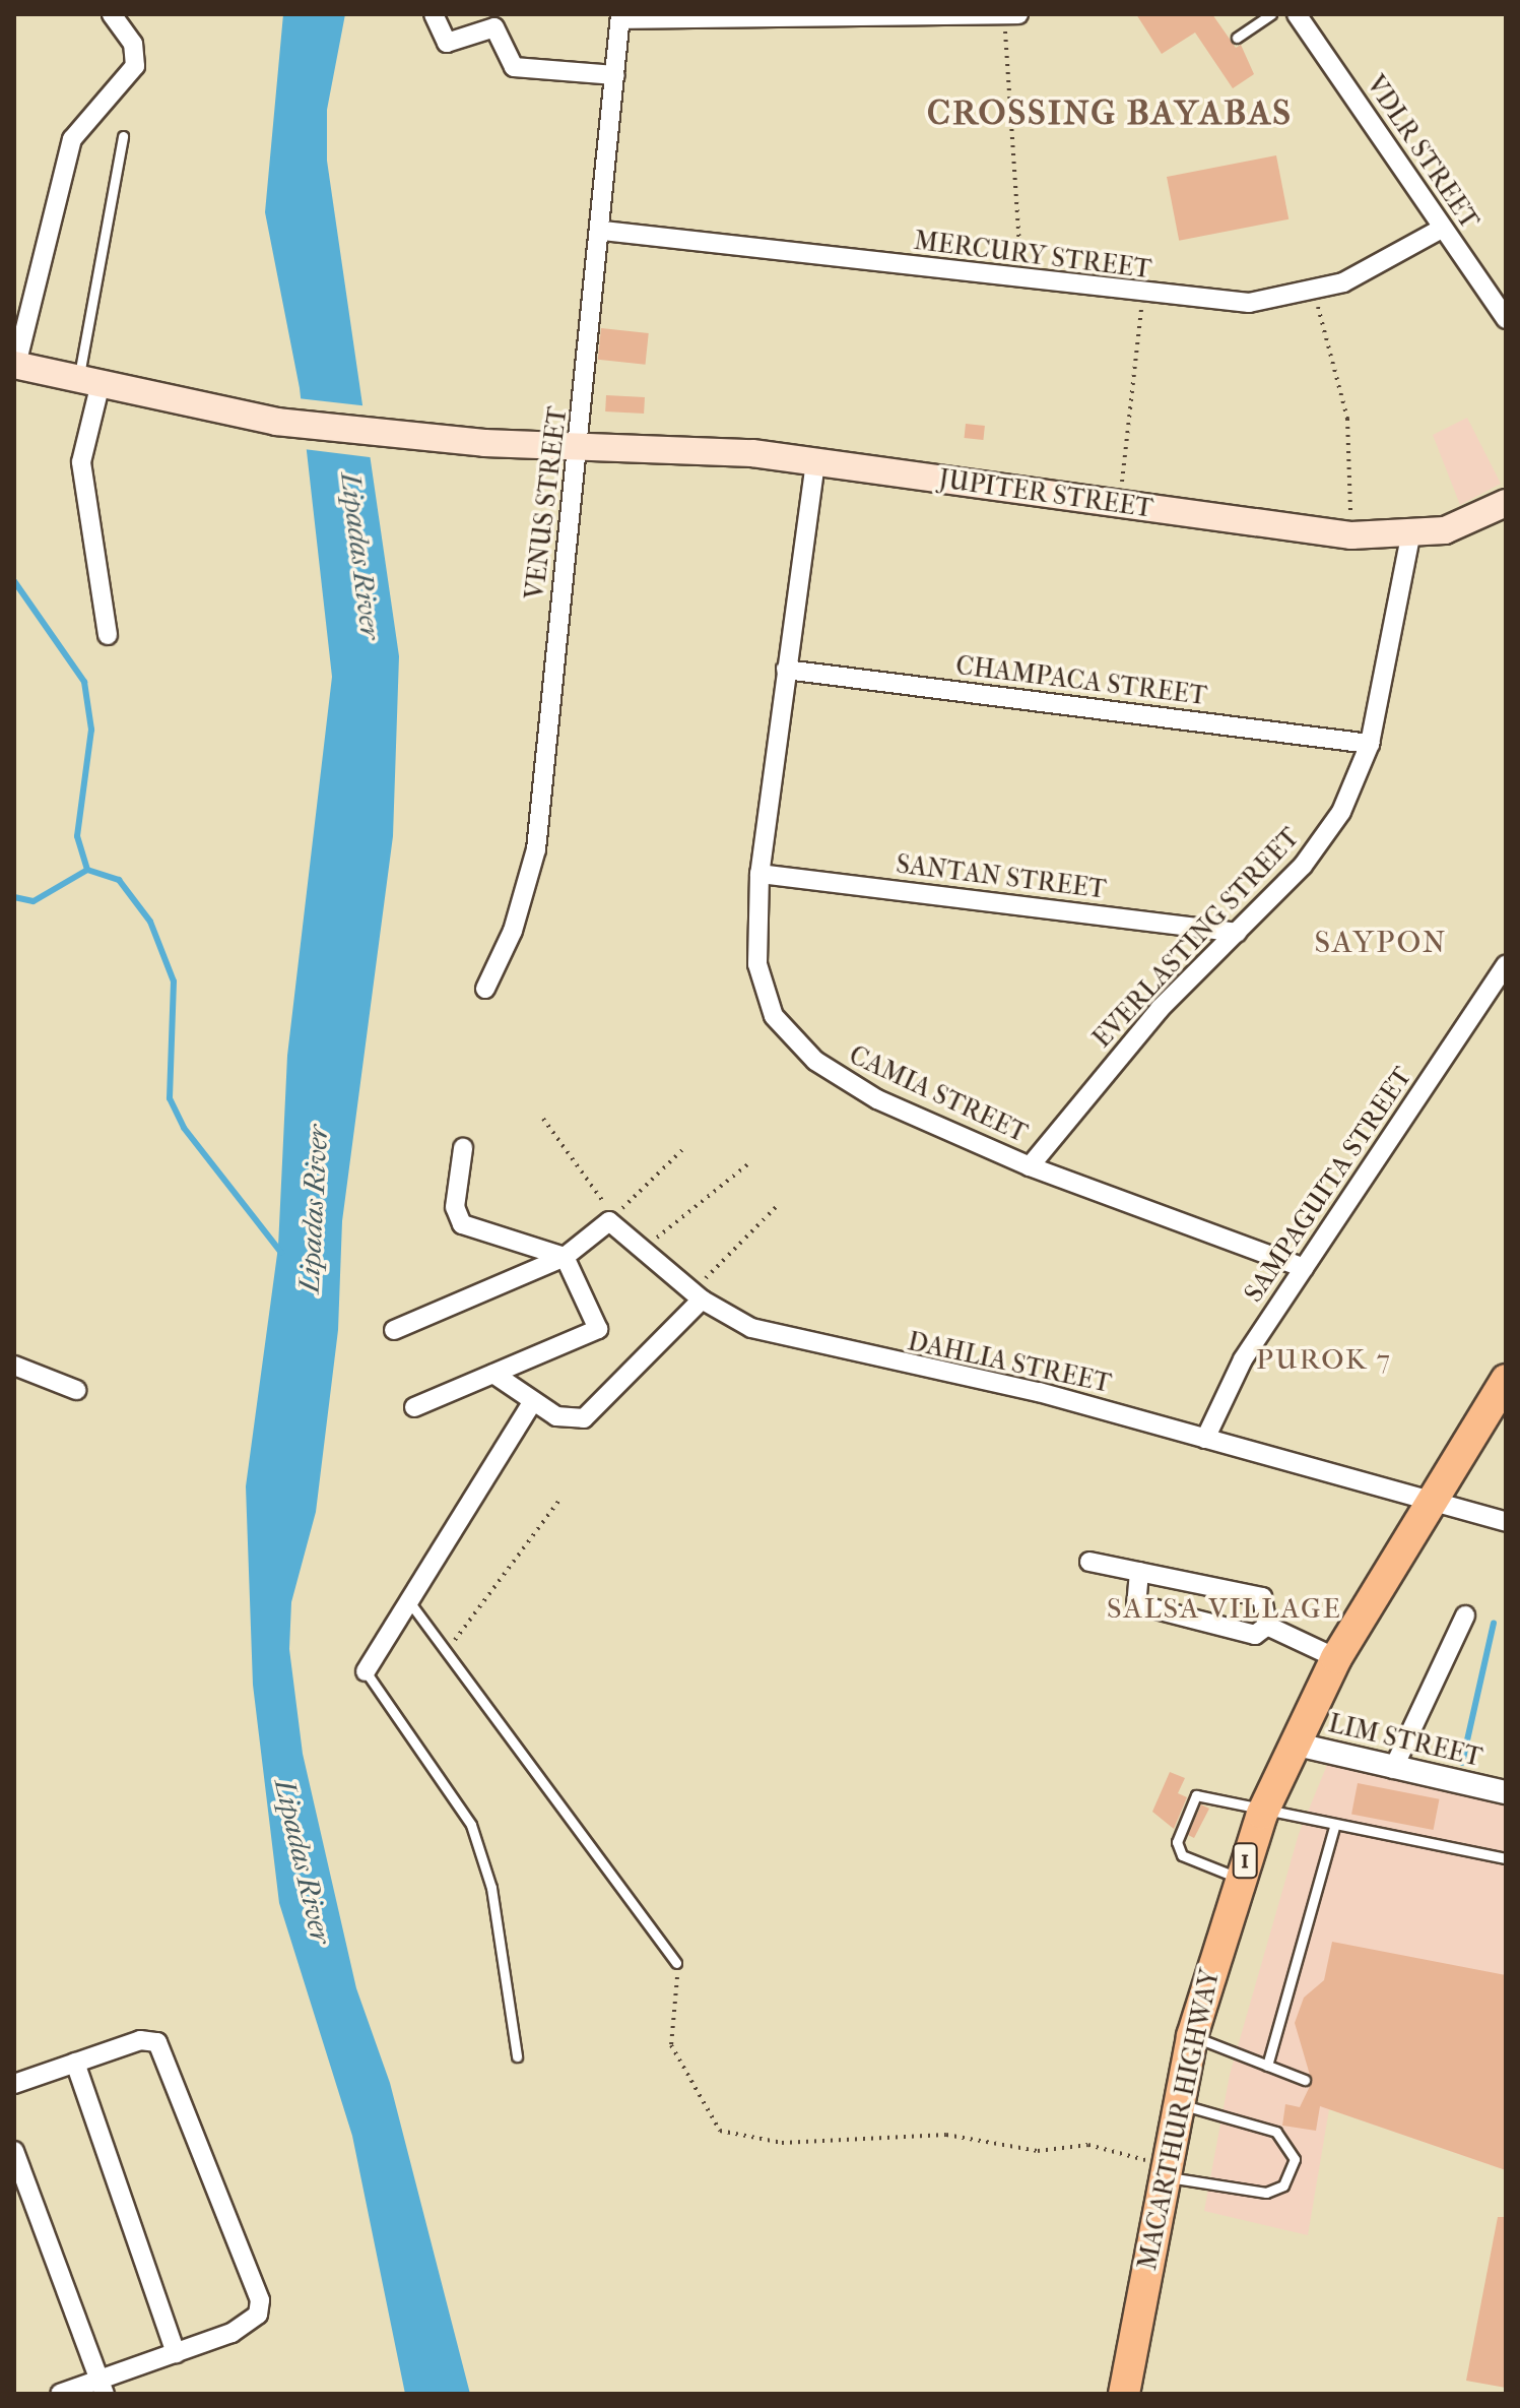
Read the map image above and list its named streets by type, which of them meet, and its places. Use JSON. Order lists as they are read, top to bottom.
{
  "streets": {
    "highway": ["1", "MACARTHUR HIGHWAY"],
    "main road": ["JUPITER STREET"],
    "street": [
      "VDLR STREET",
      "MERCURY STREET",
      "VENUS STREET",
      "CHAMPACA STREET",
      "SANTAN STREET",
      "EVERLASTING STREET",
      "CAMIA STREET",
      "SAMPAGUITA STREET",
      "DAHLIA STREET",
      "LIM STREET"
    ]
  },
  "crossings": [
    ["VDLR STREET", "MERCURY STREET"],
    ["MERCURY STREET", "VENUS STREET"],
    ["JUPITER STREET", "VENUS STREET"],
    ["JUPITER STREET", "EVERLASTING STREET"],
    ["JUPITER STREET", "CAMIA STREET"],
    ["CHAMPACA STREET", "EVERLASTING STREET"],
    ["CHAMPACA STREET", "CAMIA STREET"],
    ["SANTAN STREET", "EVERLASTING STREET"],
    ["SANTAN STREET", "CAMIA STREET"],
    ["EVERLASTING STREET", "CAMIA STREET"],
    ["CAMIA STREET", "SAMPAGUITA STREET"],
    ["SAMPAGUITA STREET", "DAHLIA STREET"],
    ["DAHLIA STREET", "MACARTHUR HIGHWAY"],
    ["LIM STREET", "MACARTHUR HIGHWAY"]
  ],
  "districts": [
    "CROSSING BAYABAS",
    "SAYPON",
    "PUROK 7",
    "SALSA VILLAGE"
  ],
  "water": ["Lipadas River"]
}
